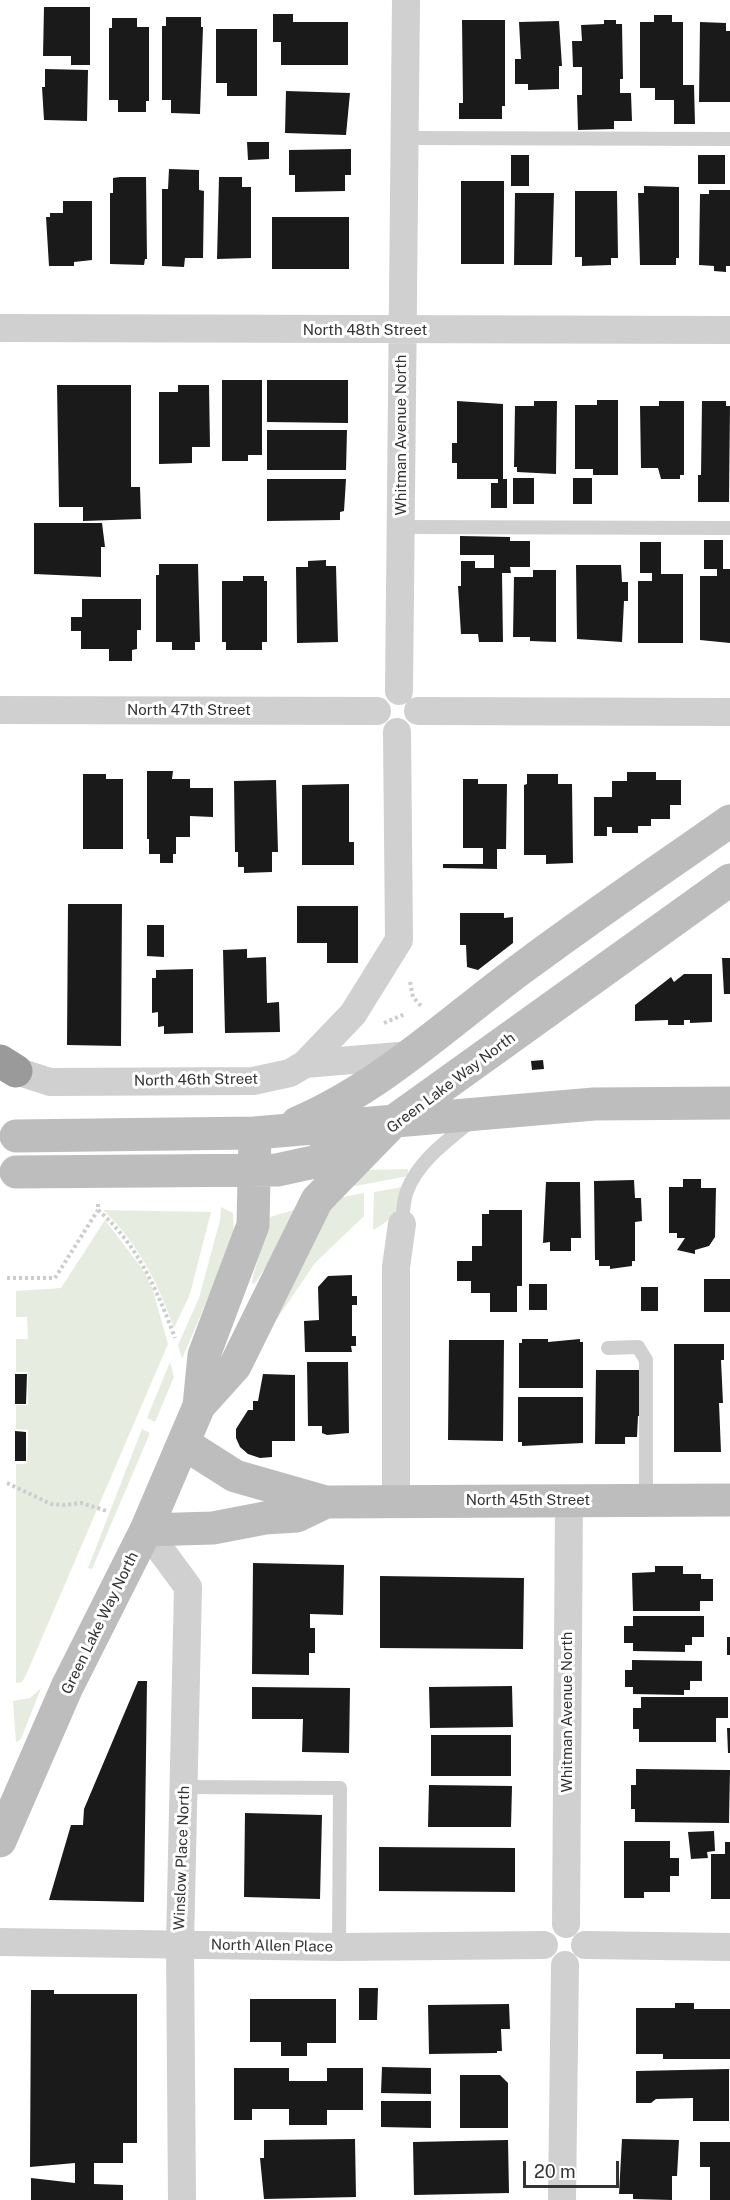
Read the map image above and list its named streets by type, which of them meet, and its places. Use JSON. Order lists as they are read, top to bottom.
{
  "streets": {
    "main road": ["Green Lake Way North", "North 45th Street"],
    "street": [
      "North 48th Street",
      "Whitman Avenue North",
      "North 47th Street",
      "North 46th Street",
      "Winslow Place North",
      "North Allen Place"
    ]
  },
  "crossings": [
    ["North 48th Street", "Whitman Avenue North"],
    ["Whitman Avenue North", "North 47th Street"],
    ["Whitman Avenue North", "North 45th Street"],
    ["Whitman Avenue North", "North Allen Place"],
    ["Green Lake Way North", "North 45th Street"],
    ["Green Lake Way North", "Winslow Place North"],
    ["North 45th Street", "Winslow Place North"],
    ["Winslow Place North", "North Allen Place"]
  ],
  "scale_bar": "20 m"
}
